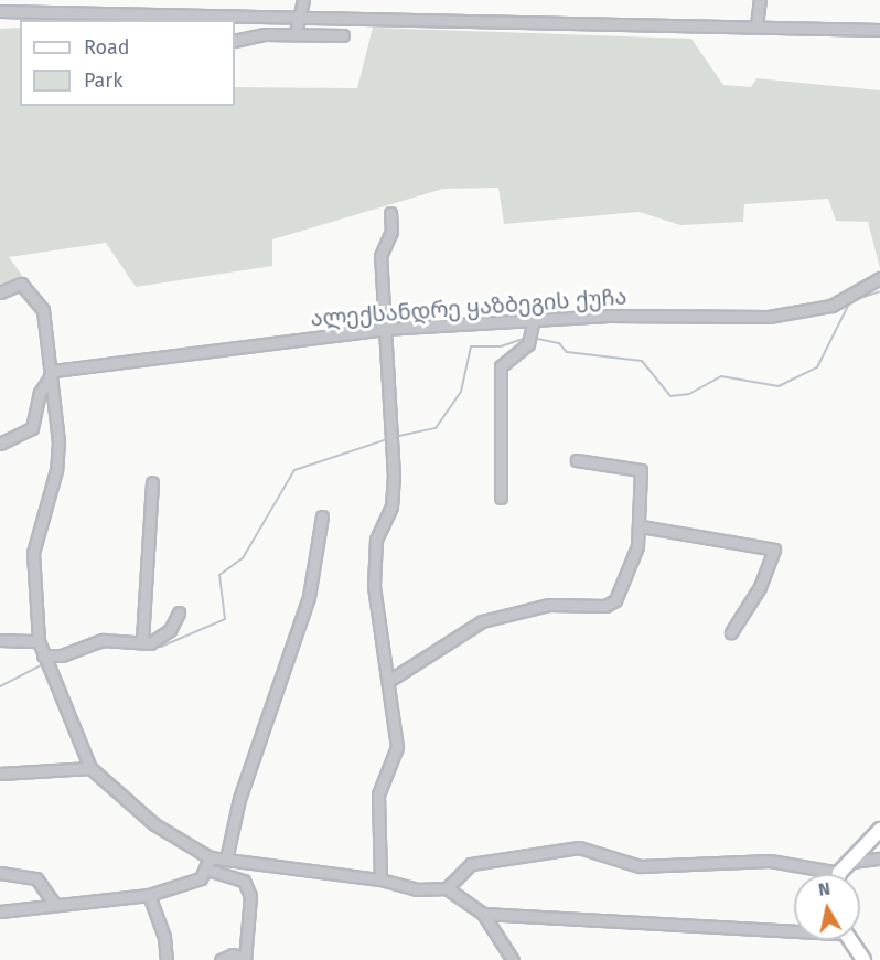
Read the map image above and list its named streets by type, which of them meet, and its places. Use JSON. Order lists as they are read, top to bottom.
{
  "streets": {
    "street": ["ალექსანდრე ყაზბეგის ქუჩა"]
  },
  "legend": ["Road", "Park"],
  "north": "top"
}
